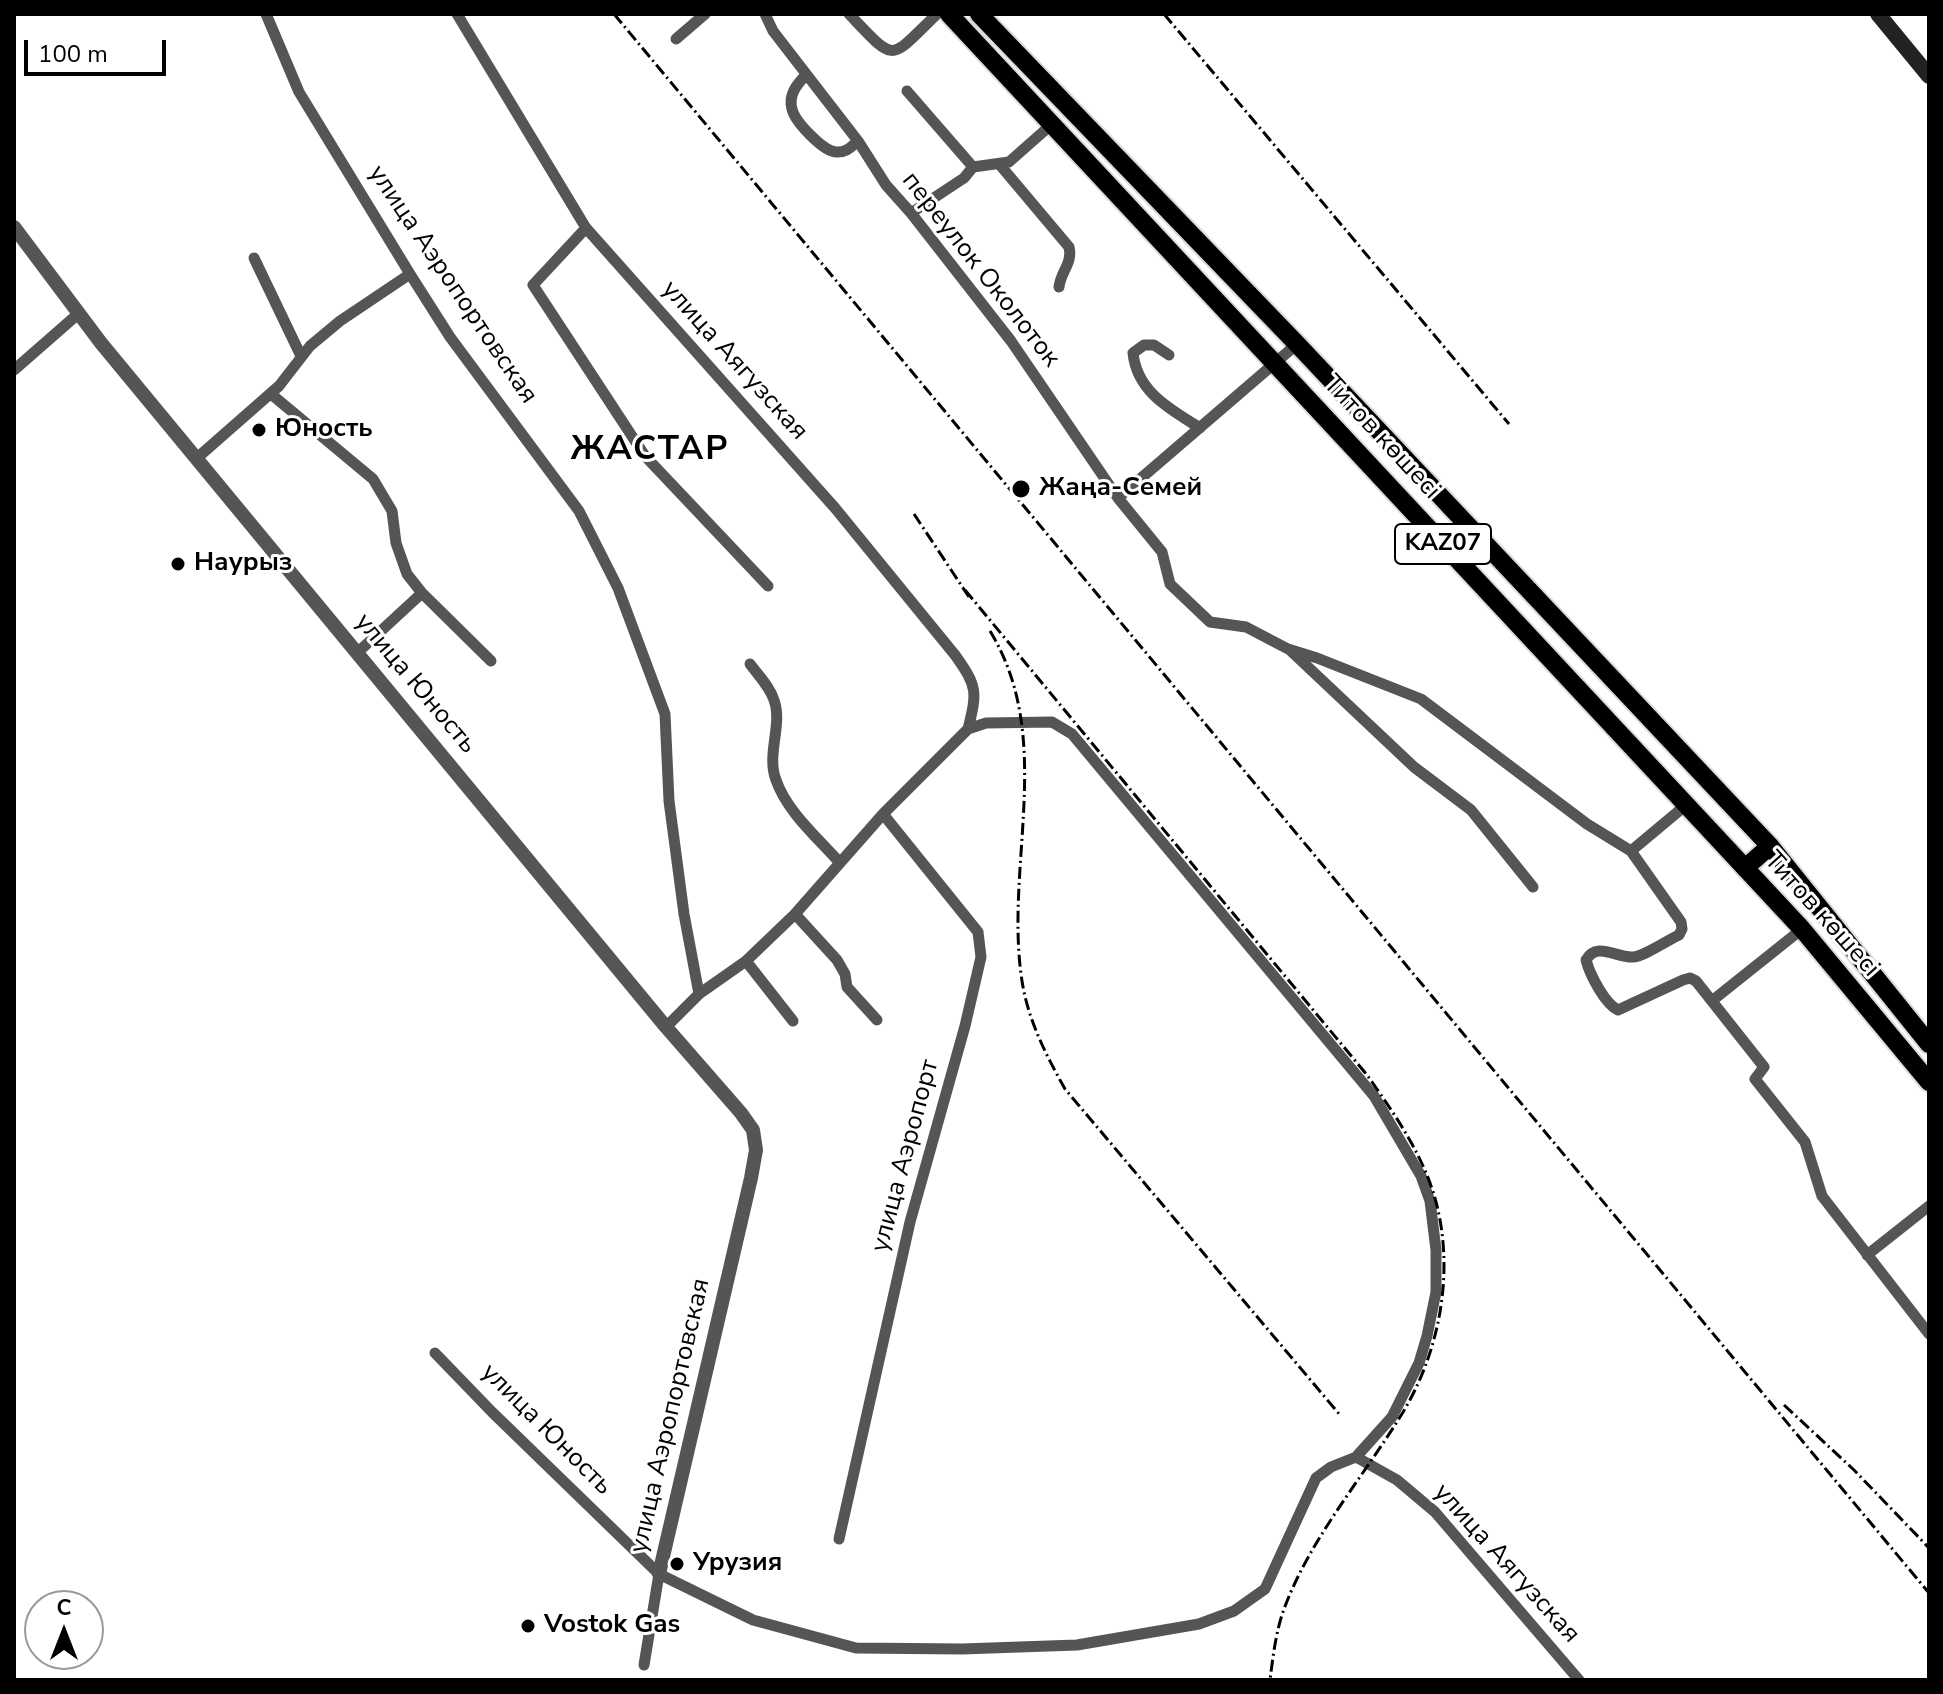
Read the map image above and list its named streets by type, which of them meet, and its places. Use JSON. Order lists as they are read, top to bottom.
{
  "streets": {
    "main road": ["Титов көшесі", "KAZ07"],
    "street": [
      "переулок Околоток",
      "улица Аэропортовская",
      "улица Аягузская",
      "улица Юность",
      "улица Аэропорт"
    ]
  },
  "crossings": [
    ["улица Аэропортовская", "улица Юность"],
    ["улица Аягузская", "улица Юность"]
  ],
  "districts": ["ЖАСТАР"],
  "places": [
    "Юность",
    "Жаңа-Семей",
    "Наурыз",
    "Урузия",
    "Vostok Gas"
  ],
  "scale_bar": "100 m",
  "north": "top"
}
